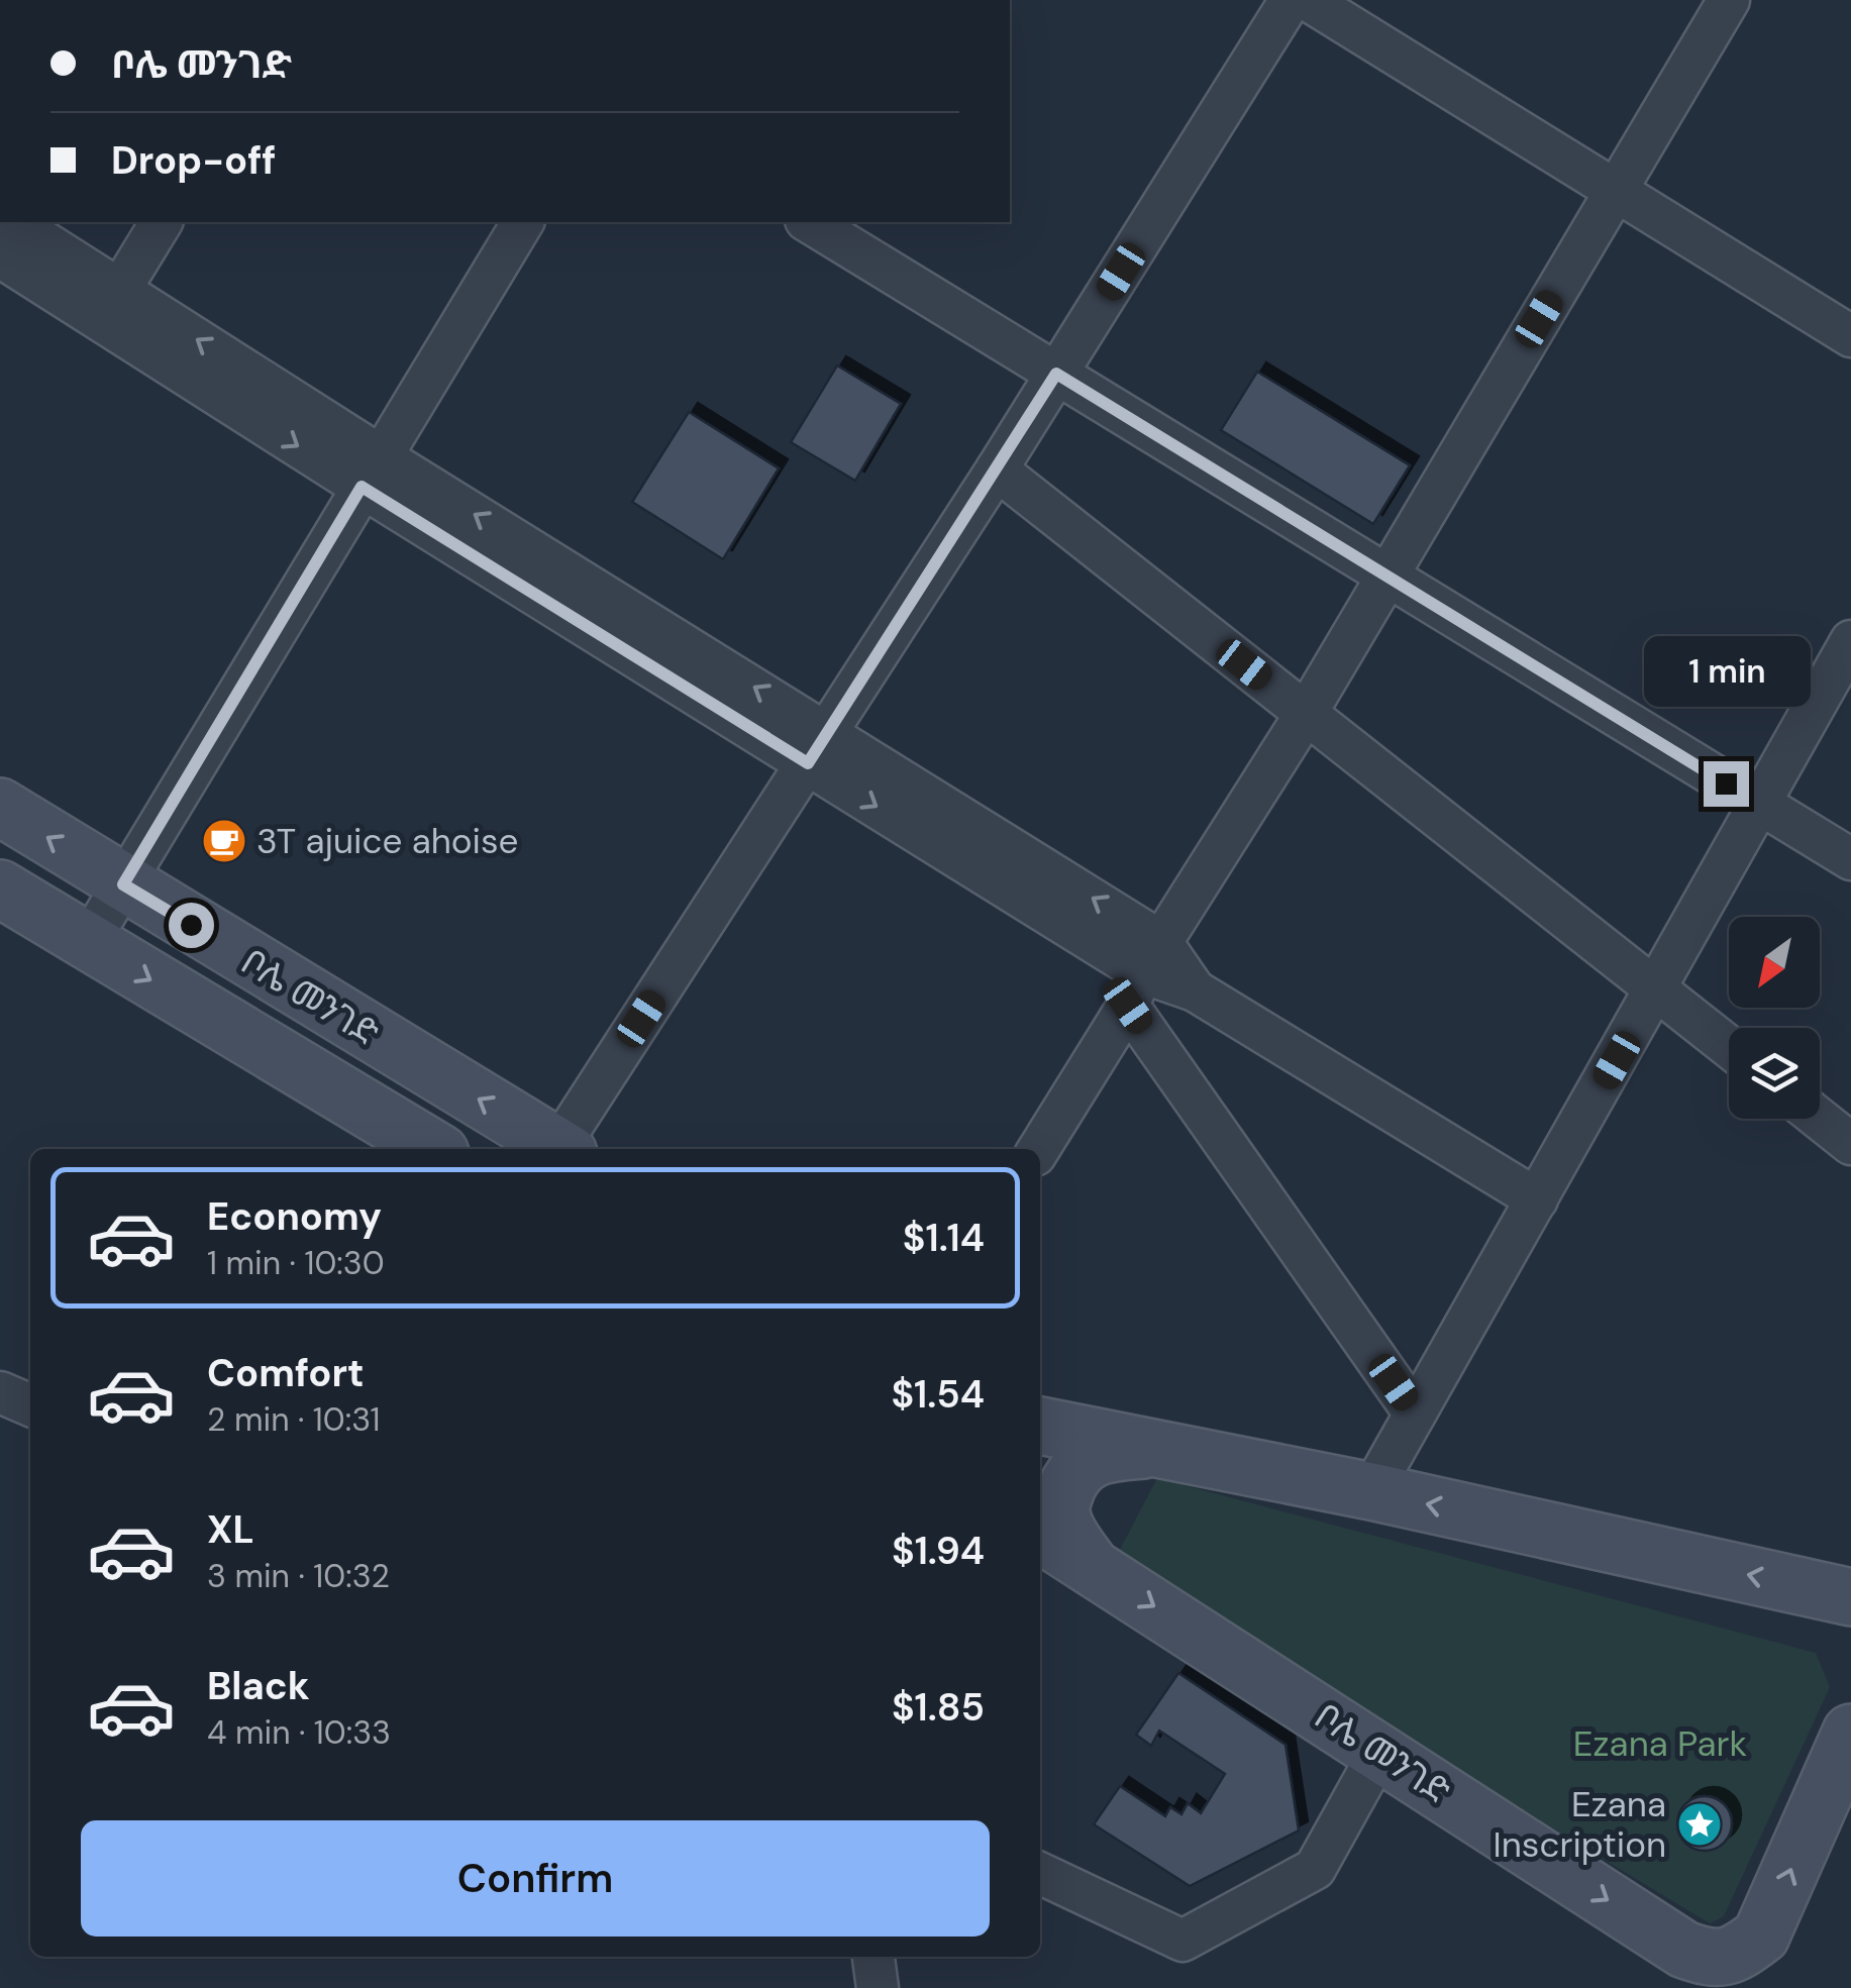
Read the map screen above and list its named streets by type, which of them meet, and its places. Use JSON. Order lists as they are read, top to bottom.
{
  "streets": {
    "main road": ["ቦሌ መንገድ"]
  },
  "parks": ["Ezana Park"],
  "places": {
    "cafe": ["3T ajuice ahoise"],
    "place": ["Ezana Inscription"]
  },
  "north": "bottom left",
  "page": {
    "banner": ["ቦሌ መንገድ", "Drop-off"],
    "bubble": "1 min",
    "list": [
      {
        "name": "Economy",
        "note": "1 min · 10:30",
        "value": "$1.14"
      },
      {
        "name": "Comfort",
        "note": "2 min · 10:31",
        "value": "$1.54"
      },
      {
        "name": "XL",
        "note": "3 min · 10:32",
        "value": "$1.94"
      },
      {
        "name": "Black",
        "note": "4 min · 10:33",
        "value": "$1.85"
      }
    ],
    "buttons": "Confirm"
  }
}
